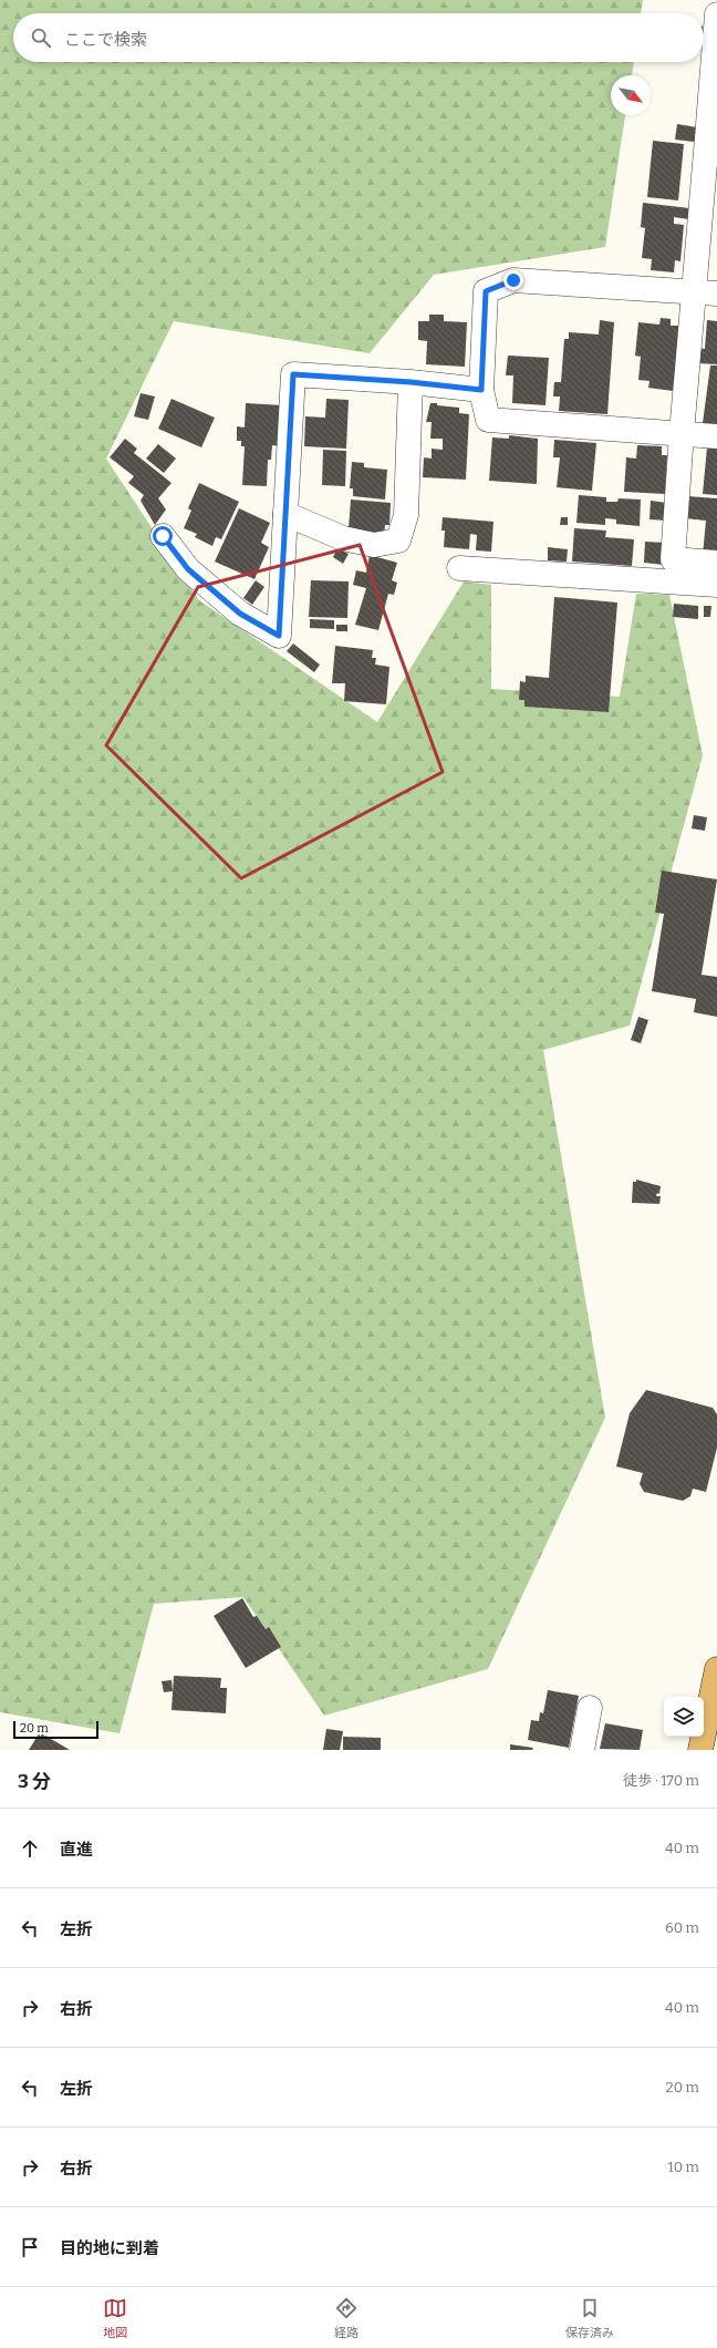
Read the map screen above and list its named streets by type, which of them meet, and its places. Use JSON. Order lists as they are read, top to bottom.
{
  "scale_bar": "20 m",
  "north": "bottom right",
  "page": {
    "search": "ここで検索",
    "scale": "20 m",
    "heading": ["3 分", "徒歩 · 170 m"],
    "list": [
      ["直進", "40 m"],
      ["左折", "60 m"],
      ["右折", "40 m"],
      ["左折", "20 m"],
      ["右折", "10 m"],
      "目的地に到着"
    ],
    "nav": ["地図", "経路", "保存済み"]
  }
}
